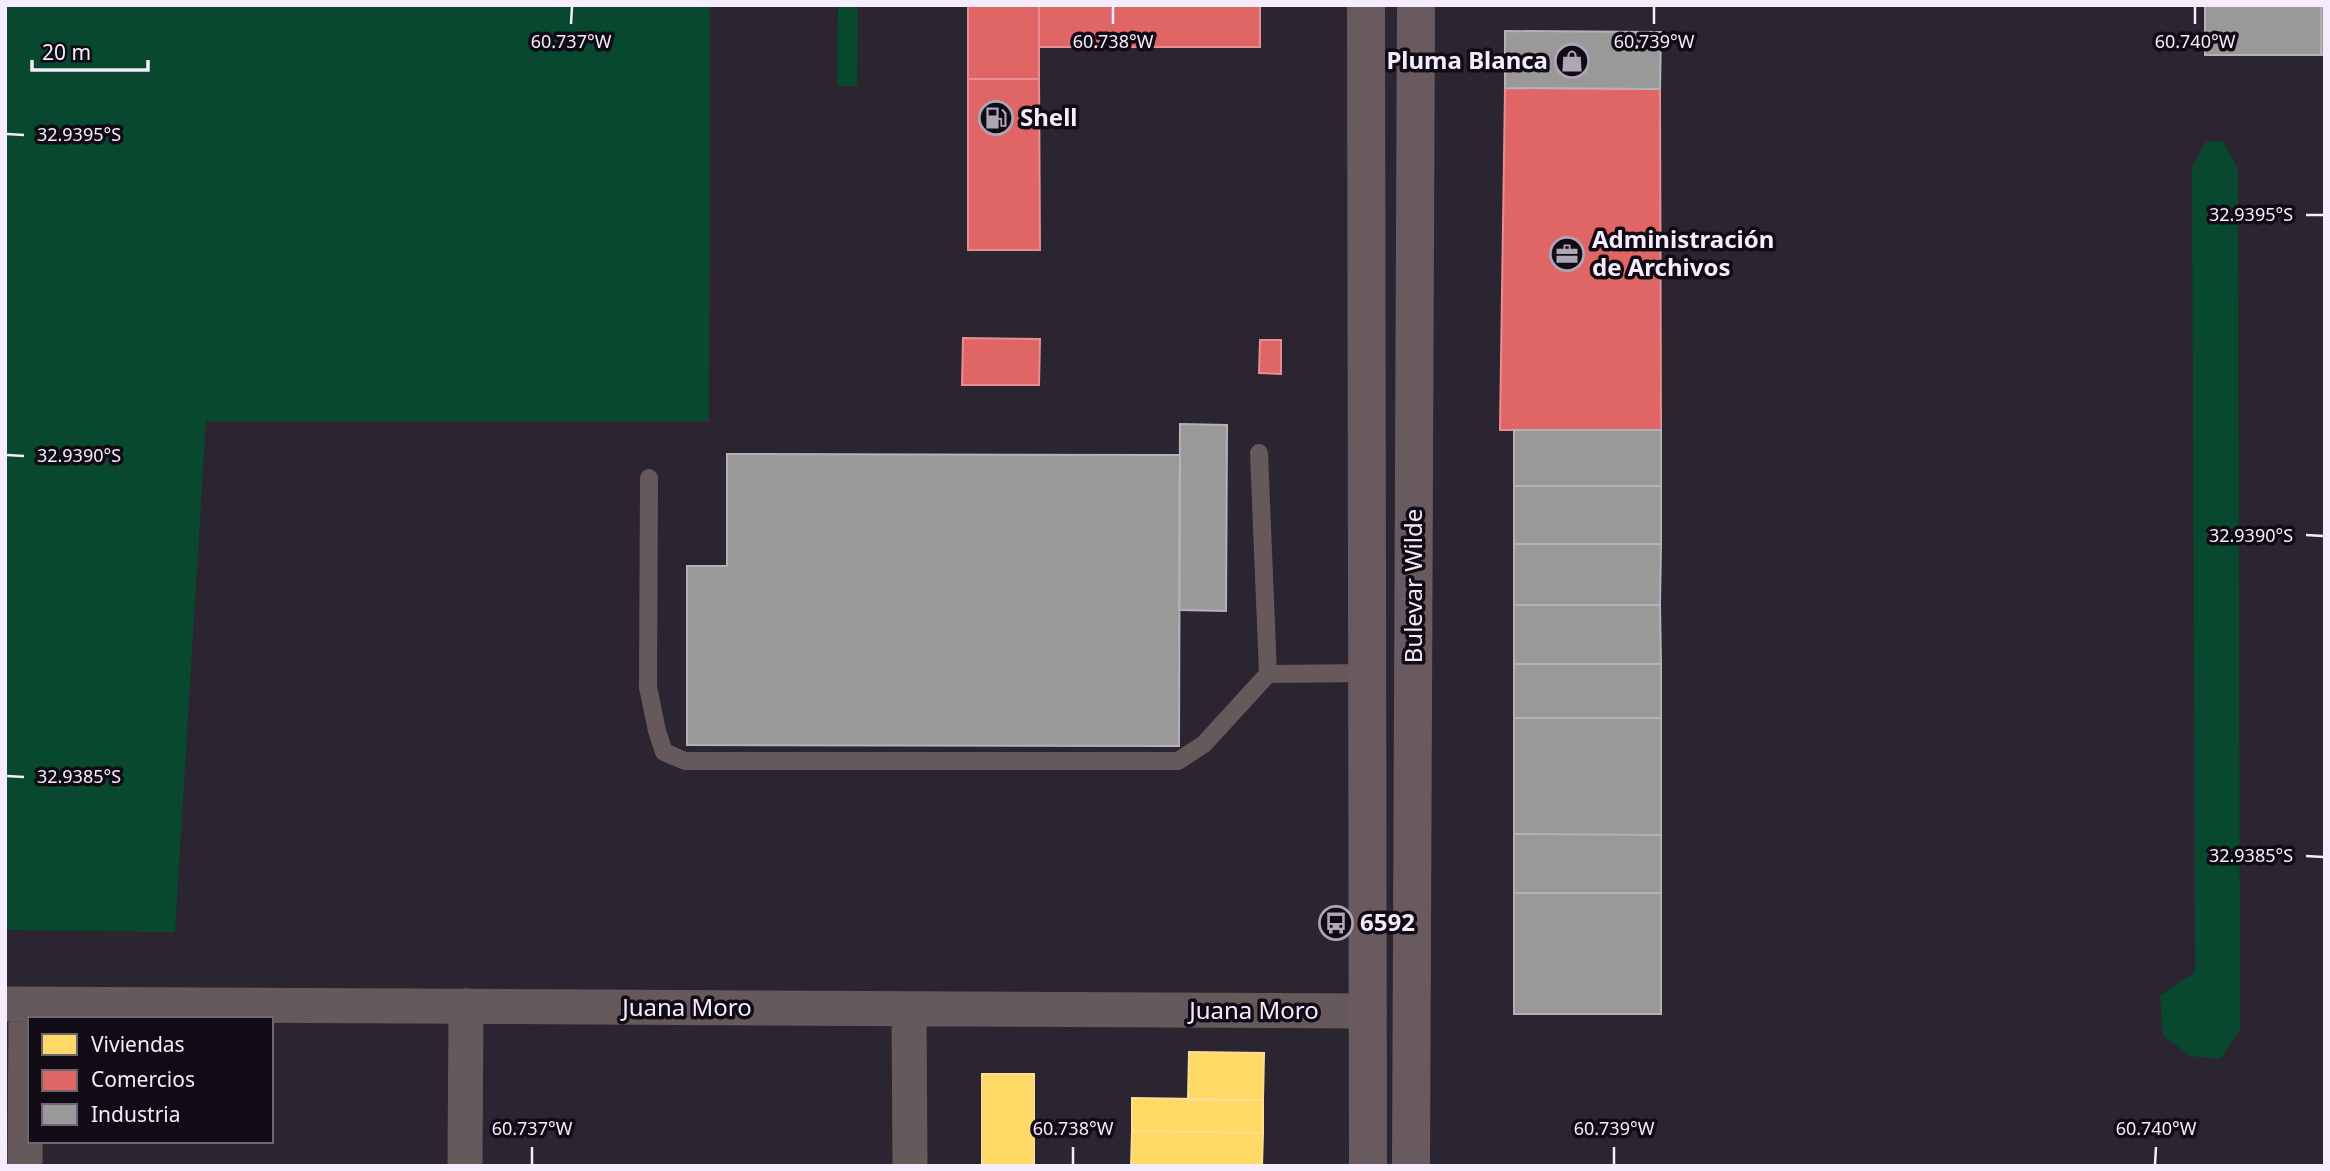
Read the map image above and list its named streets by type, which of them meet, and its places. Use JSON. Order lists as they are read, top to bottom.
{
  "streets": {
    "main road": ["Bulevar Wilde"],
    "street": ["Juana Moro"]
  },
  "crossings": [
    ["Bulevar Wilde", "Juana Moro"]
  ],
  "places": {
    "shop": ["Pluma Blanca"],
    "fuel station": ["Shell"],
    "office": ["Administración de Archivos"],
    "bus stop": ["6592"]
  },
  "legend": ["Viviendas", "Comercios", "Industria"],
  "scale_bar": "20 m",
  "coordinates": [
    "60.737°W",
    "60.738°W",
    "60.739°W",
    "60.740°W",
    "32.9395°S",
    "32.9390°S",
    "32.9385°S"
  ]
}
